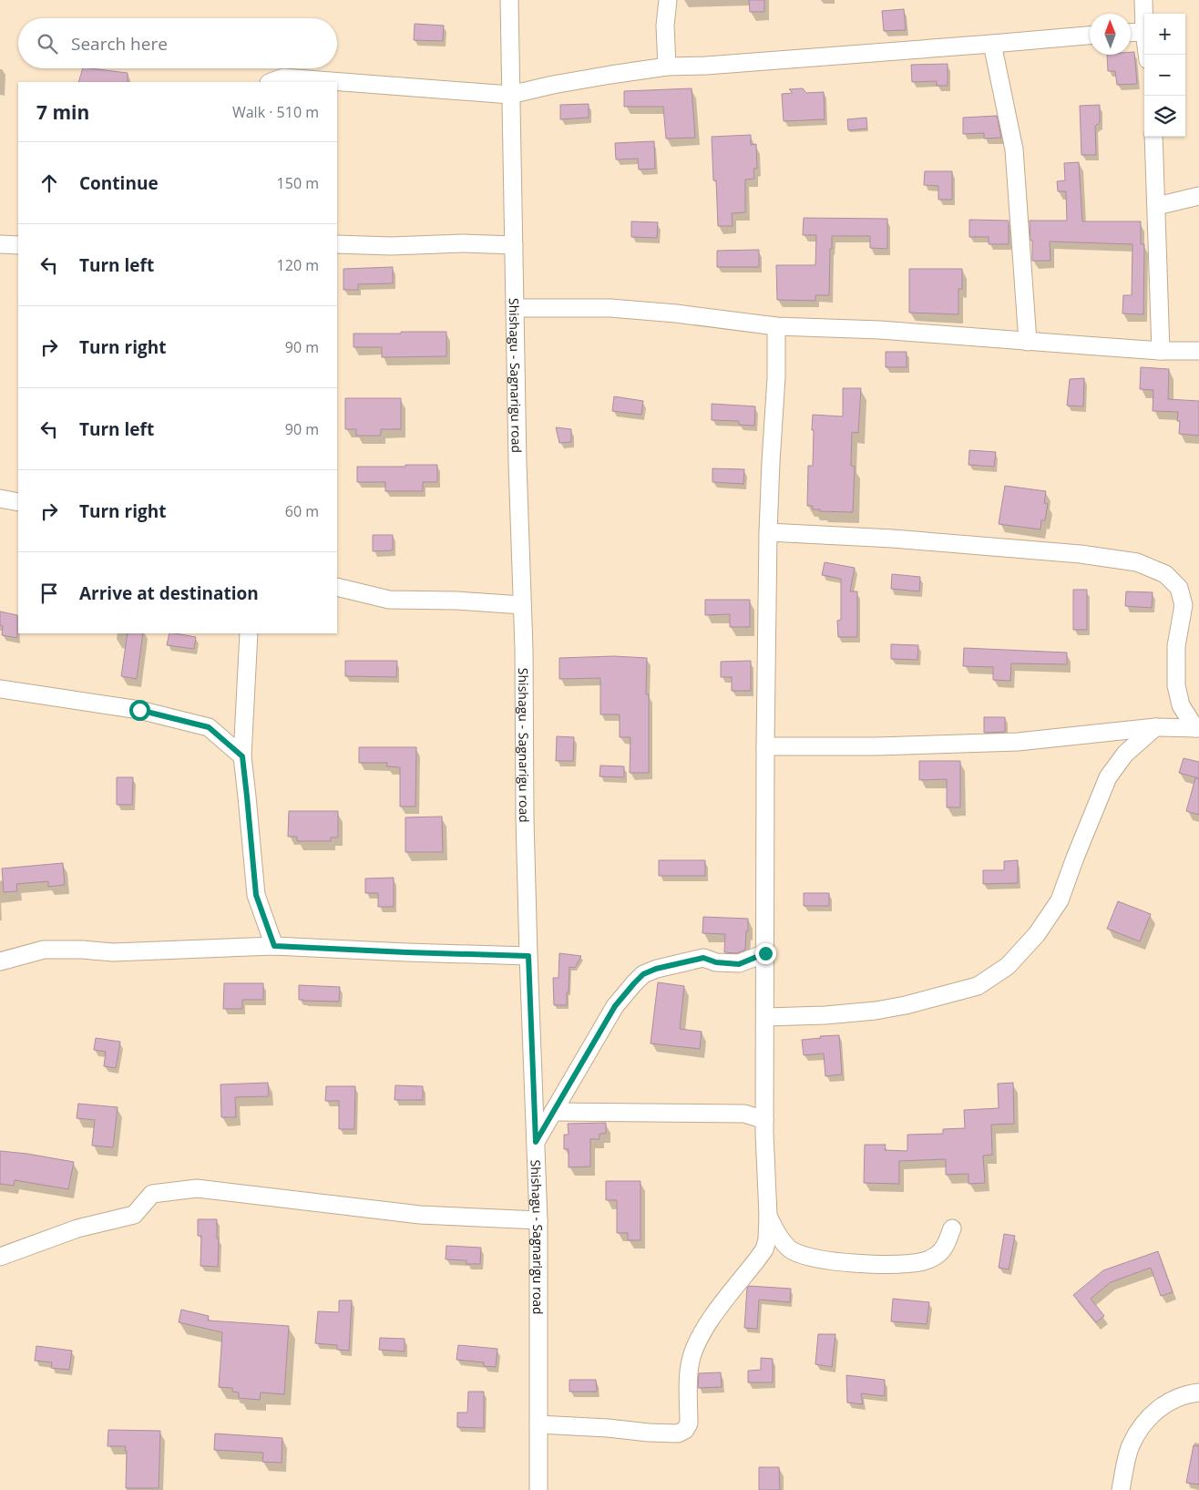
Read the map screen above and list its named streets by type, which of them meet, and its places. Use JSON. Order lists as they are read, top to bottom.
{
  "streets": {
    "street": ["Shishagu - Sagnarigu road"]
  },
  "north": "top",
  "page": {
    "map_buttons": ["+", "−"],
    "search": "Search here",
    "heading": ["7 min", "Walk · 510 m"],
    "list": [
      ["Continue", "150 m"],
      ["Turn left", "120 m"],
      ["Turn right", "90 m"],
      ["Turn left", "90 m"],
      ["Turn right", "60 m"],
      "Arrive at destination"
    ]
  }
}
